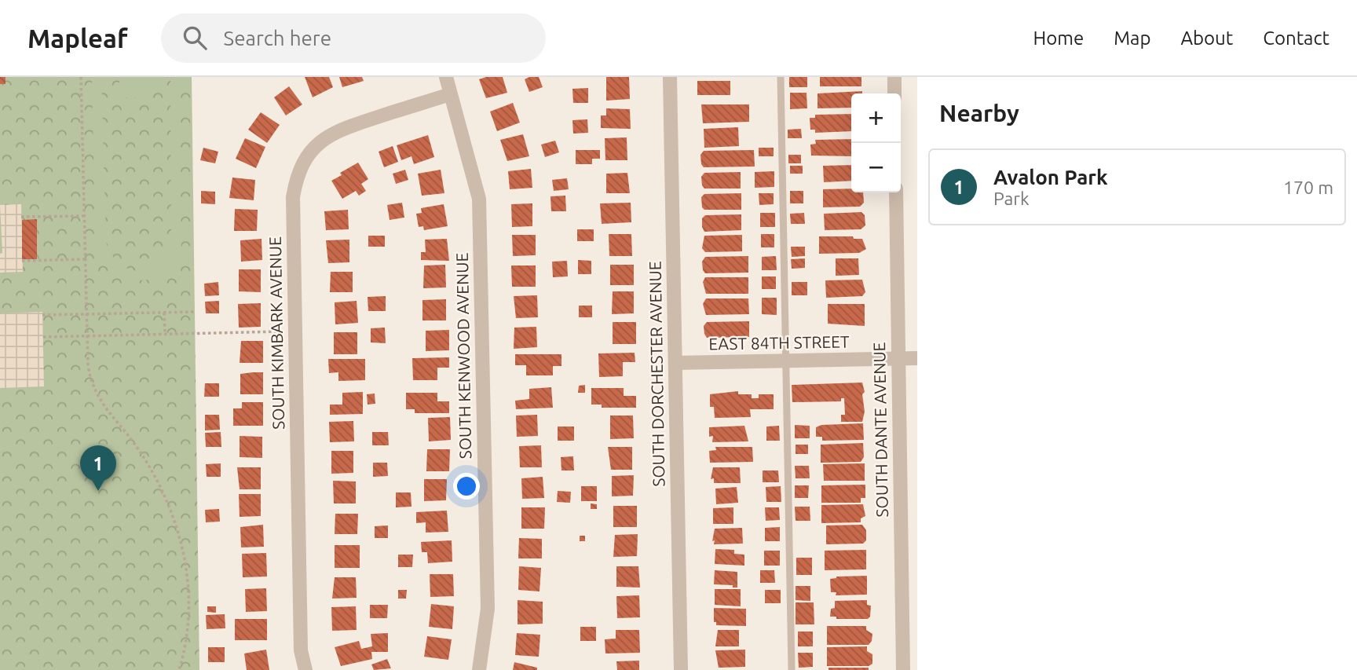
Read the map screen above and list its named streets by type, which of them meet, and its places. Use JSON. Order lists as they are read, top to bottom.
{
  "streets": {
    "street": [
      "SOUTH KIMBARK AVENUE",
      "EAST 84TH STREET",
      "SOUTH KENWOOD AVENUE",
      "SOUTH DORCHESTER AVENUE",
      "SOUTH DANTE AVENUE"
    ]
  },
  "crossings": [
    ["SOUTH KIMBARK AVENUE", "SOUTH KENWOOD AVENUE"],
    ["EAST 84TH STREET", "SOUTH DORCHESTER AVENUE"],
    ["EAST 84TH STREET", "SOUTH DANTE AVENUE"]
  ],
  "page": {
    "header": "Mapleaf",
    "search": "Search here",
    "nav": [
      "Home",
      "Map",
      "About",
      "Contact"
    ],
    "heading": "Nearby",
    "map_buttons": ["+", "−"],
    "list": [
      {
        "mark": "1",
        "name": "Avalon Park",
        "note": "Park",
        "value": "170 m"
      }
    ],
    "pins": "1"
  }
}
